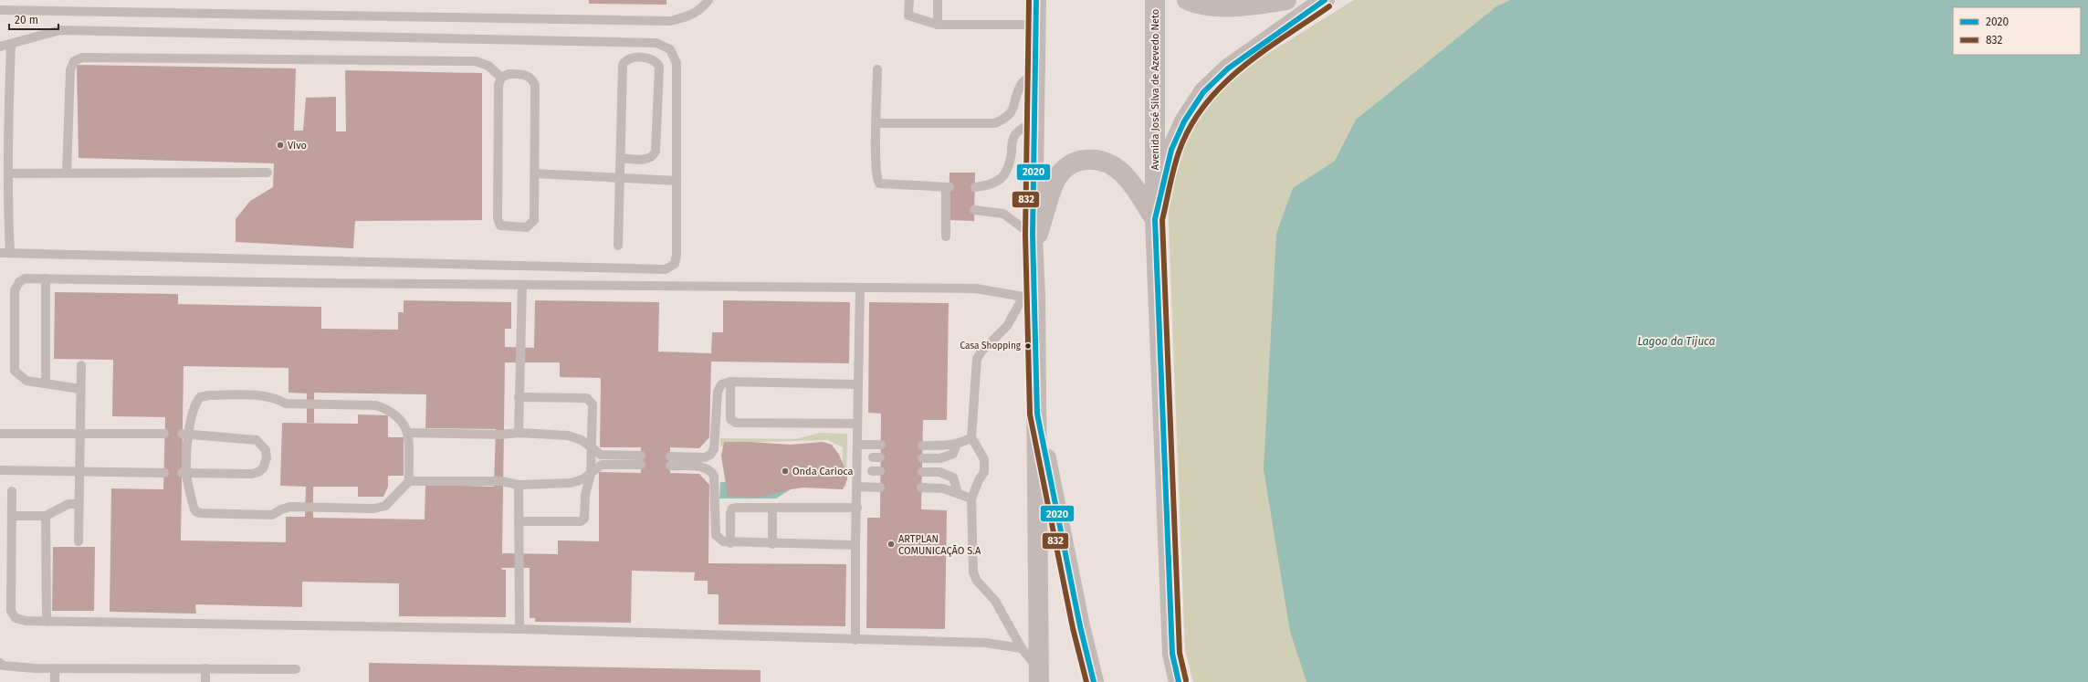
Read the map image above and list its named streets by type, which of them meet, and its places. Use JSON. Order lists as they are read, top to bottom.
{
  "streets": {
    "street": ["Avenida José Silva de Azevedo Neto"]
  },
  "water": ["Lagoa da Tijuca"],
  "places": [
    "Vivo",
    "Casa Shopping",
    "Onda Carioca",
    "ARTPLAN COMUNICAÇÃO S.A"
  ],
  "lines": ["transit line 2020", "transit line 832"],
  "legend": ["2020", "832"],
  "scale_bar": "20 m"
}
